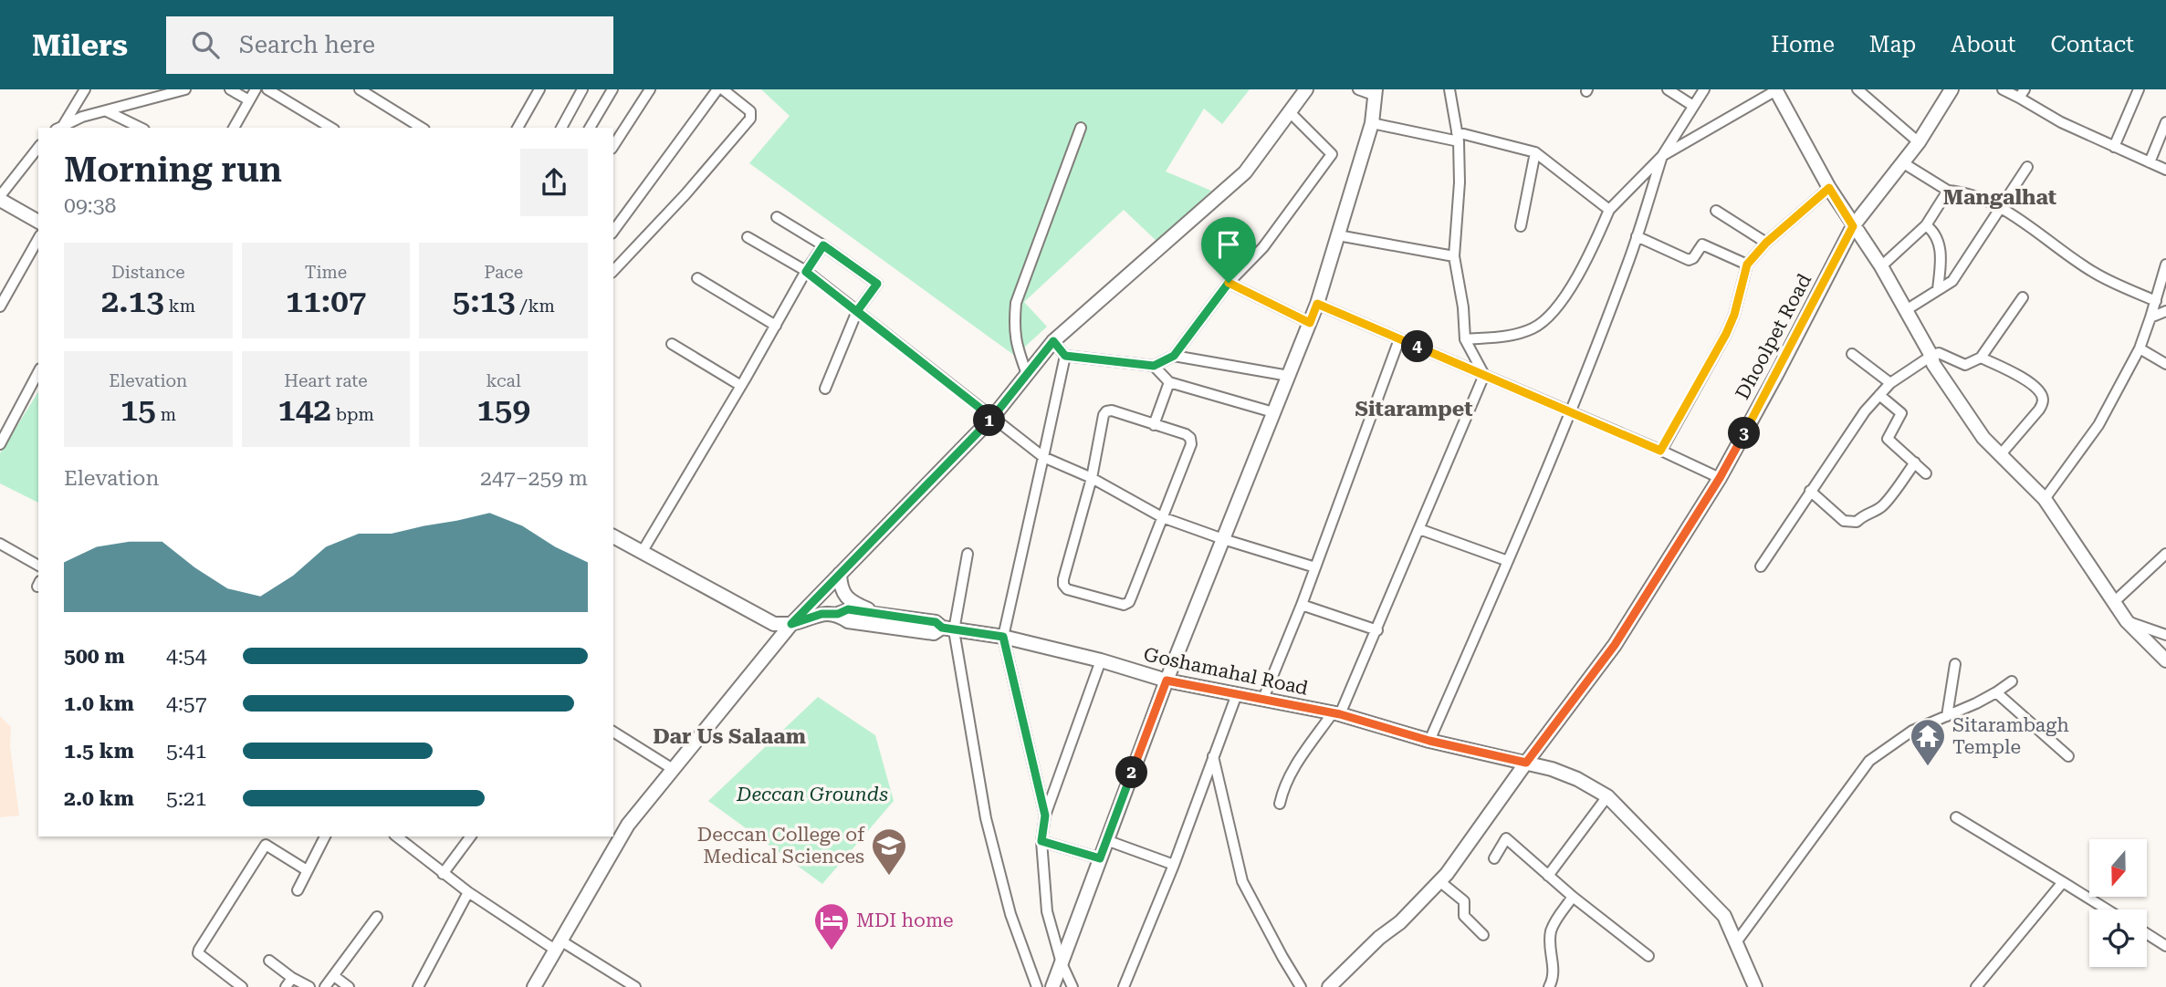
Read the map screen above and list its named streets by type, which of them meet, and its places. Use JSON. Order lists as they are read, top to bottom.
{
  "streets": {
    "street": ["Dhoolpet Road", "Goshamahal Road"]
  },
  "crossings": [
    ["Dhoolpet Road", "Goshamahal Road"]
  ],
  "districts": ["Mangalhat", "Sitarampet", "Dar Us Salaam"],
  "parks": ["Deccan Grounds"],
  "places": {
    "temple": ["Sitarambagh Temple"],
    "school or university": ["Deccan College of Medical Sciences"],
    "hotel": ["MDI home"]
  },
  "north": "bottom",
  "page": {
    "header": "Milers",
    "search": "Search here",
    "nav": [
      "Home",
      "Map",
      "About",
      "Contact"
    ],
    "heading": ["Morning run", "09:38"],
    "stats": [
      ["Distance", "2.13 km"],
      ["Time", "11:07"],
      ["Pace", "5:13 /km"],
      ["Elevation", "15 m"],
      ["Heart rate", "142 bpm"],
      ["kcal", "159"]
    ],
    "pins": [
      "4",
      "1",
      "3",
      "2"
    ],
    "chart": ["Elevation", "247–259 m"],
    "list": [
      {
        "name": "500 m",
        "note": "4:54"
      },
      {
        "name": "1.0 km",
        "note": "4:57"
      },
      {
        "name": "1.5 km",
        "note": "5:41"
      },
      {
        "name": "2.0 km",
        "note": "5:21"
      }
    ]
  }
}
